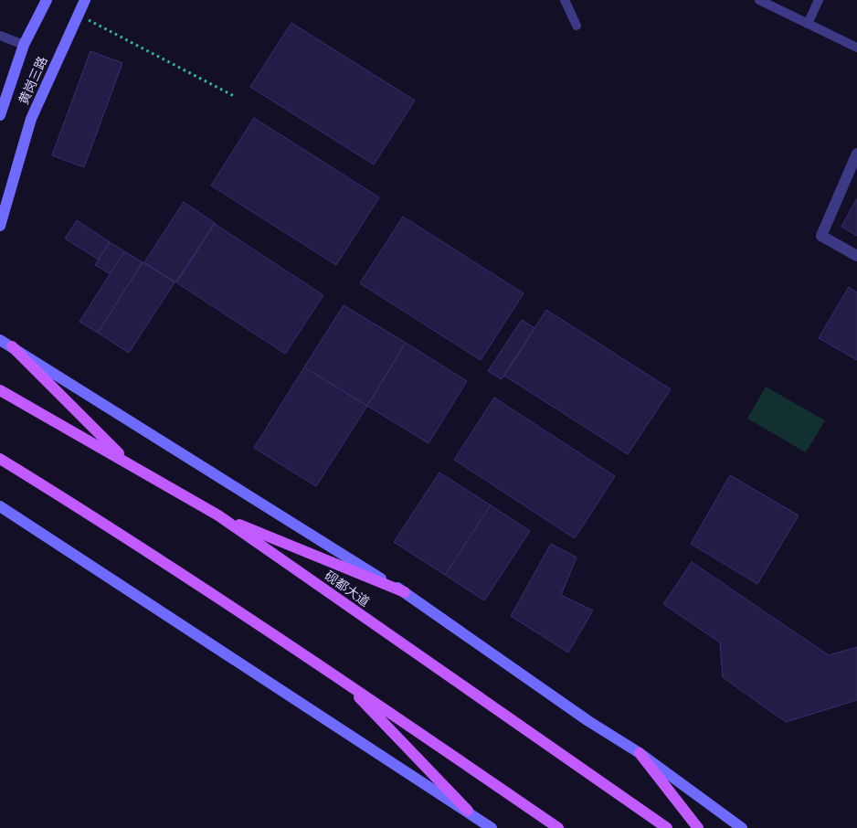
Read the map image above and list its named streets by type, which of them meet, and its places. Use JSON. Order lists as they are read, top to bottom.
{
  "streets": {
    "main road": ["砚都大道"],
    "street": ["黄岗三路"]
  }
}
